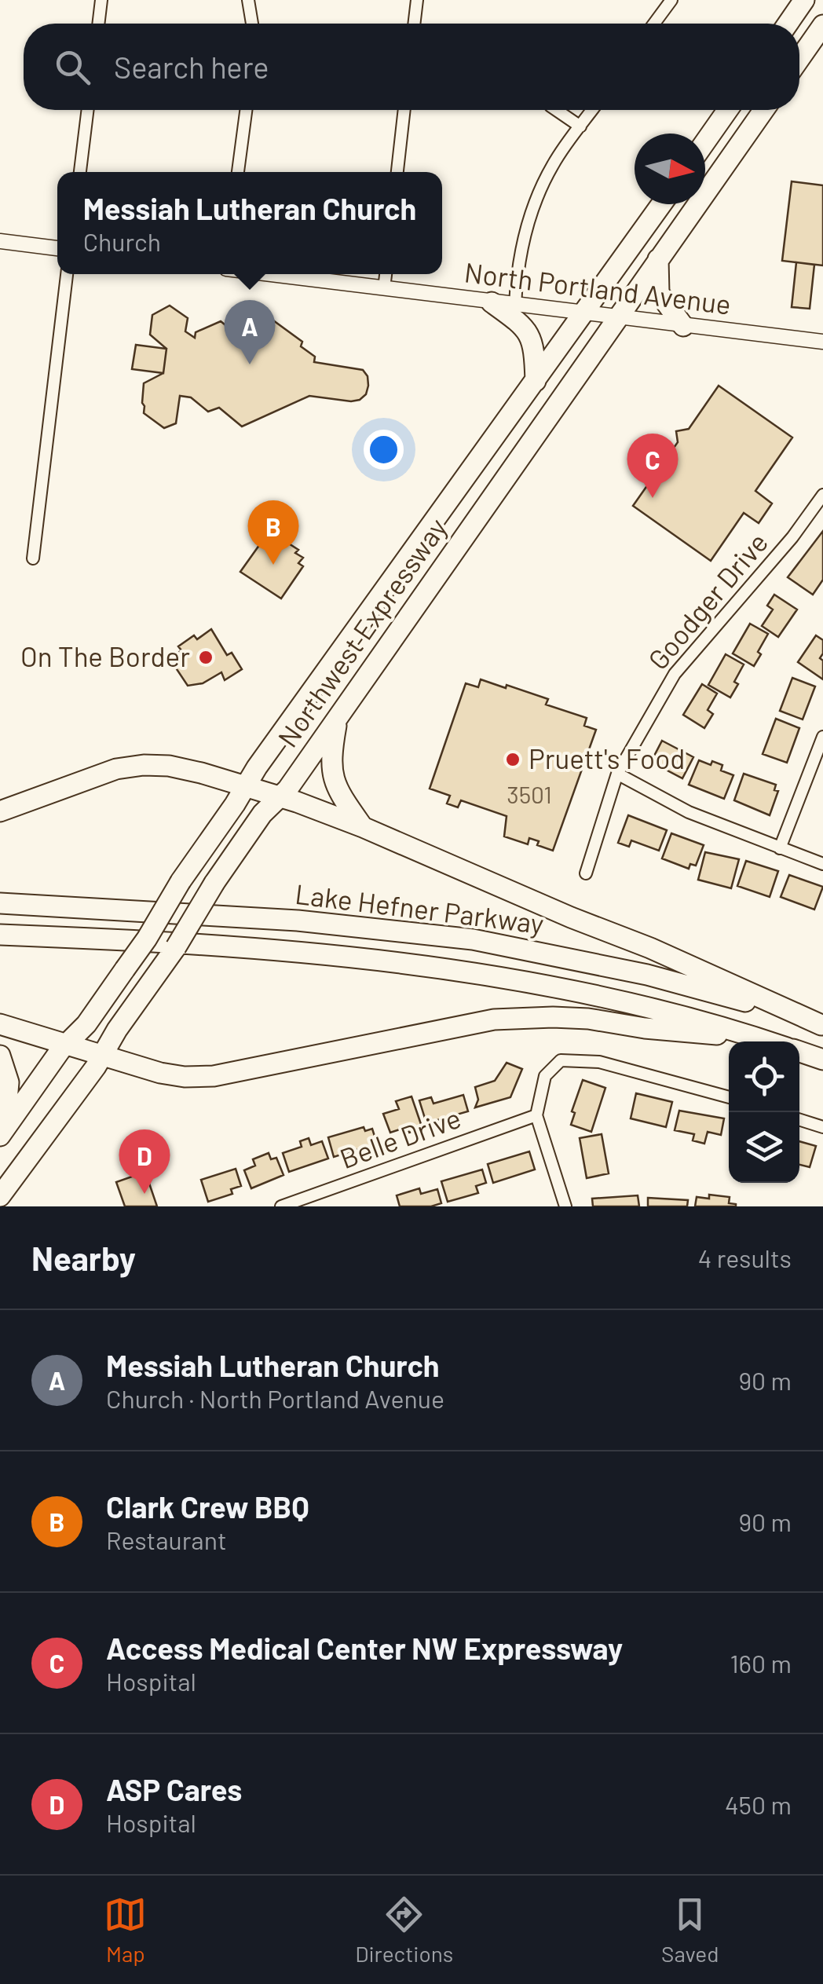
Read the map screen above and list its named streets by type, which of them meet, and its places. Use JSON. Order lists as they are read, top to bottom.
{
  "streets": {
    "highway": ["Northwest Expressway", "Lake Hefner Parkway"],
    "main road": ["North Portland Avenue"],
    "street": ["Goodger Drive", "Belle Drive"]
  },
  "crossings": [
    ["North Portland Avenue", "Northwest Expressway"]
  ],
  "places": ["On The Border", "Pruett's Food"],
  "house_numbers": ["3501"],
  "north": "right",
  "page": {
    "search": "Search here",
    "popup": ["Messiah Lutheran Church", "Church"],
    "pins": [
      "A",
      "C",
      "B",
      "D"
    ],
    "heading": ["Nearby", "4 results"],
    "list": [
      {
        "mark": "A",
        "name": "Messiah Lutheran Church",
        "note": "Church · North Portland Avenue",
        "value": "90 m"
      },
      {
        "mark": "B",
        "name": "Clark Crew BBQ",
        "note": "Restaurant",
        "value": "90 m"
      },
      {
        "mark": "C",
        "name": "Access Medical Center NW Expressway",
        "note": "Hospital",
        "value": "160 m"
      },
      {
        "mark": "D",
        "name": "ASP Cares",
        "note": "Hospital",
        "value": "450 m"
      }
    ],
    "nav": ["Map", "Directions", "Saved"]
  }
}
